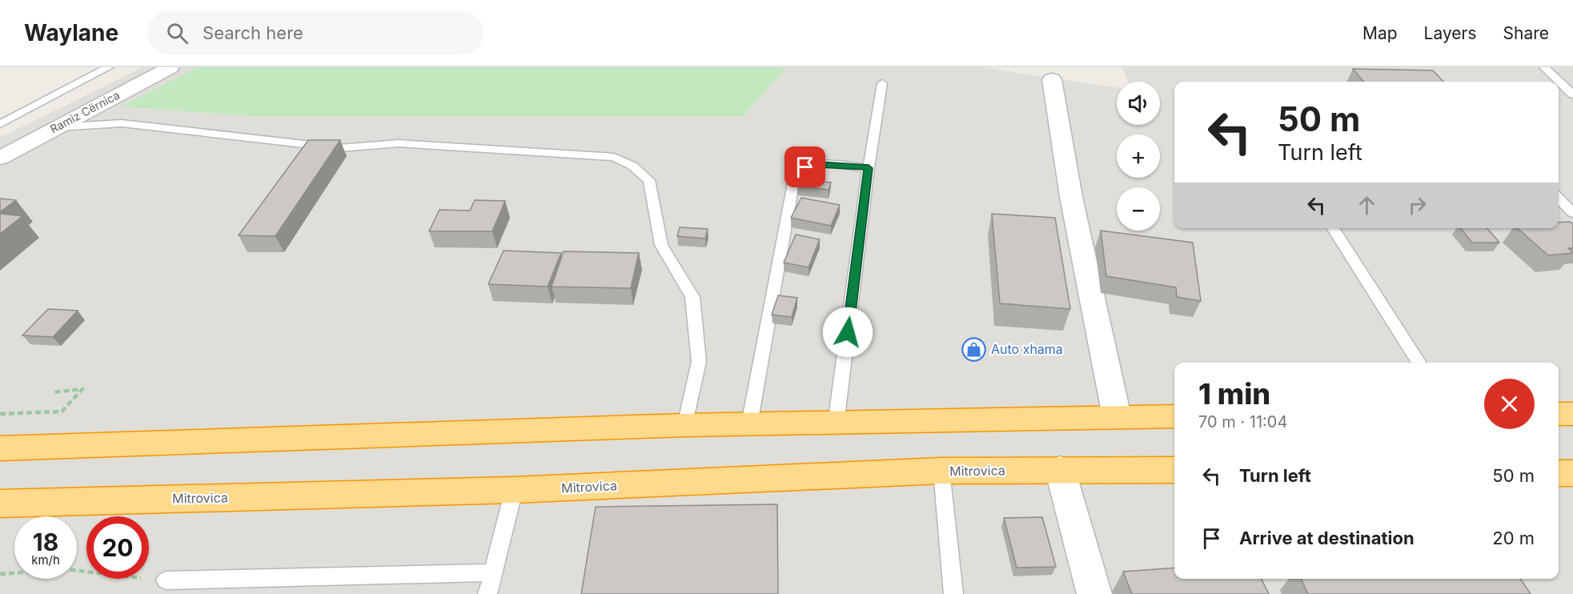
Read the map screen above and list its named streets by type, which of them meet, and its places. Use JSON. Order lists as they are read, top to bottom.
{
  "streets": {
    "highway": ["Mitrovica"],
    "street": ["Ramiz Cërnica"]
  },
  "places": {
    "shop": ["Auto xhama"]
  },
  "page": {
    "header": "Waylane",
    "search": "Search here",
    "nav": ["Map", "Layers", "Share"],
    "map_buttons": ["+", "−"],
    "turn": ["50 m", "Turn left"],
    "heading": ["1 min", "70 m · 11:04"],
    "list": [
      {
        "name": "Turn left",
        "value": "50 m"
      },
      {
        "name": "Arrive at destination",
        "value": "20 m"
      }
    ],
    "speed": "18 km/h",
    "limit": "20"
  }
}
